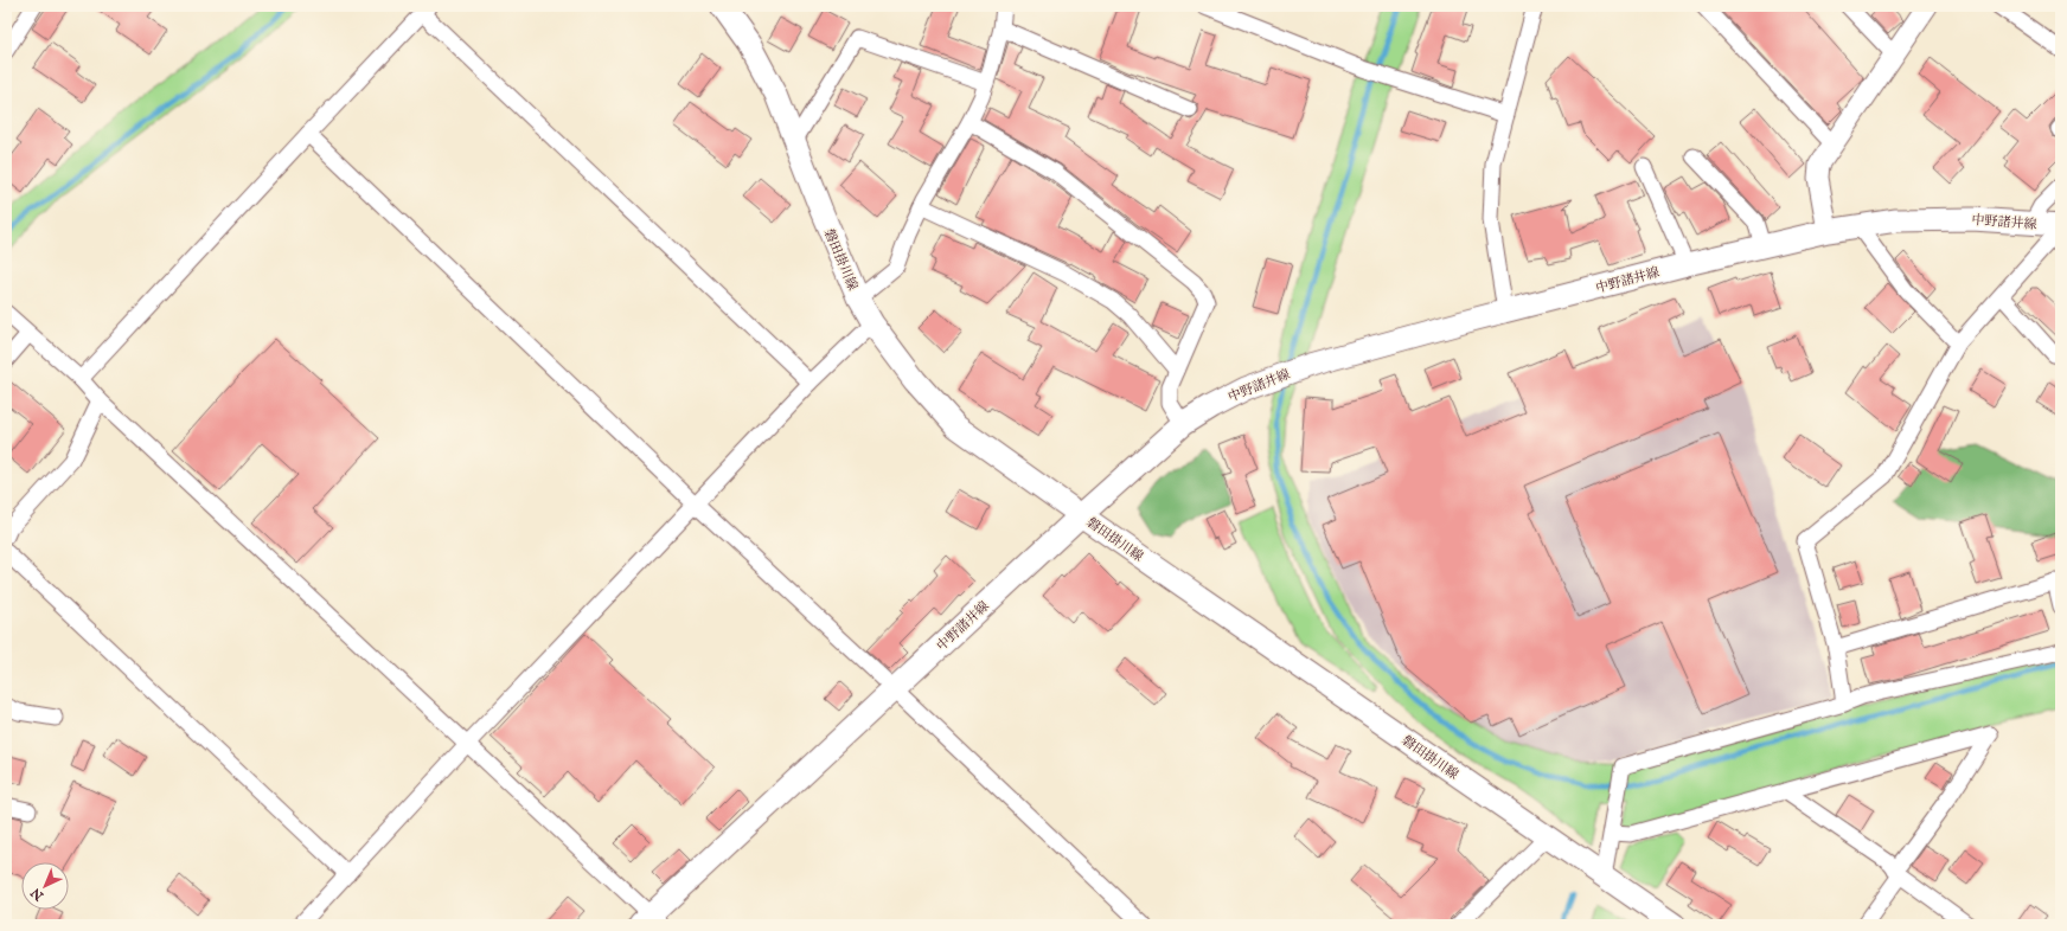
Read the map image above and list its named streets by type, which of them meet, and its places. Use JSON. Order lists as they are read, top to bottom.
{
  "streets": {
    "main road": ["中野諸井線", "磐田掛川線"]
  },
  "crossings": [
    ["中野諸井線", "磐田掛川線"]
  ],
  "north": "bottom left"
}
